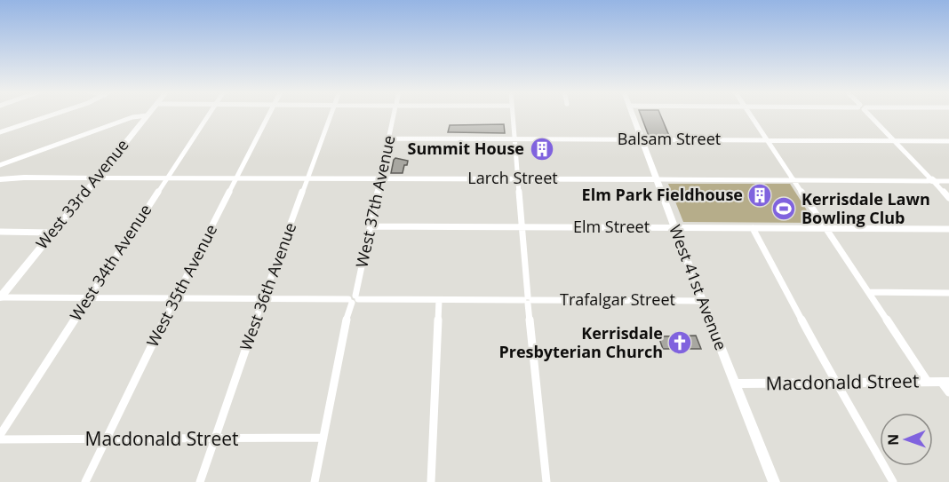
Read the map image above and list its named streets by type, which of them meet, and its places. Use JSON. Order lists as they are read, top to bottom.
{
  "streets": {
    "street": [
      "Balsam Street",
      "Larch Street",
      "West 33rd Avenue",
      "West 37th Avenue",
      "Elm Street",
      "West 34th Avenue",
      "West 35th Avenue",
      "West 36th Avenue",
      "West 41st Avenue",
      "Trafalgar Street",
      "Macdonald Street"
    ]
  },
  "crossings": [
    ["Balsam Street", "West 37th Avenue"],
    ["Balsam Street", "West 41st Avenue"],
    ["Larch Street", "West 33rd Avenue"],
    ["Larch Street", "West 37th Avenue"],
    ["Larch Street", "West 34th Avenue"],
    ["Larch Street", "West 35th Avenue"],
    ["Larch Street", "West 36th Avenue"],
    ["Larch Street", "West 41st Avenue"],
    ["West 33rd Avenue", "Trafalgar Street"],
    ["West 37th Avenue", "Elm Street"],
    ["West 37th Avenue", "Trafalgar Street"],
    ["West 37th Avenue", "Macdonald Street"],
    ["Elm Street", "West 41st Avenue"],
    ["West 34th Avenue", "Trafalgar Street"],
    ["West 35th Avenue", "Trafalgar Street"],
    ["West 35th Avenue", "Macdonald Street"],
    ["West 36th Avenue", "Trafalgar Street"],
    ["West 36th Avenue", "Macdonald Street"],
    ["West 41st Avenue", "Trafalgar Street"],
    ["West 41st Avenue", "Macdonald Street"]
  ],
  "places": {
    "building": ["Summit House", "Elm Park Fieldhouse"],
    "sports": ["Kerrisdale Lawn Bowling Club"],
    "church": ["Kerrisdale Presbyterian Church"]
  },
  "north": "left"
}
